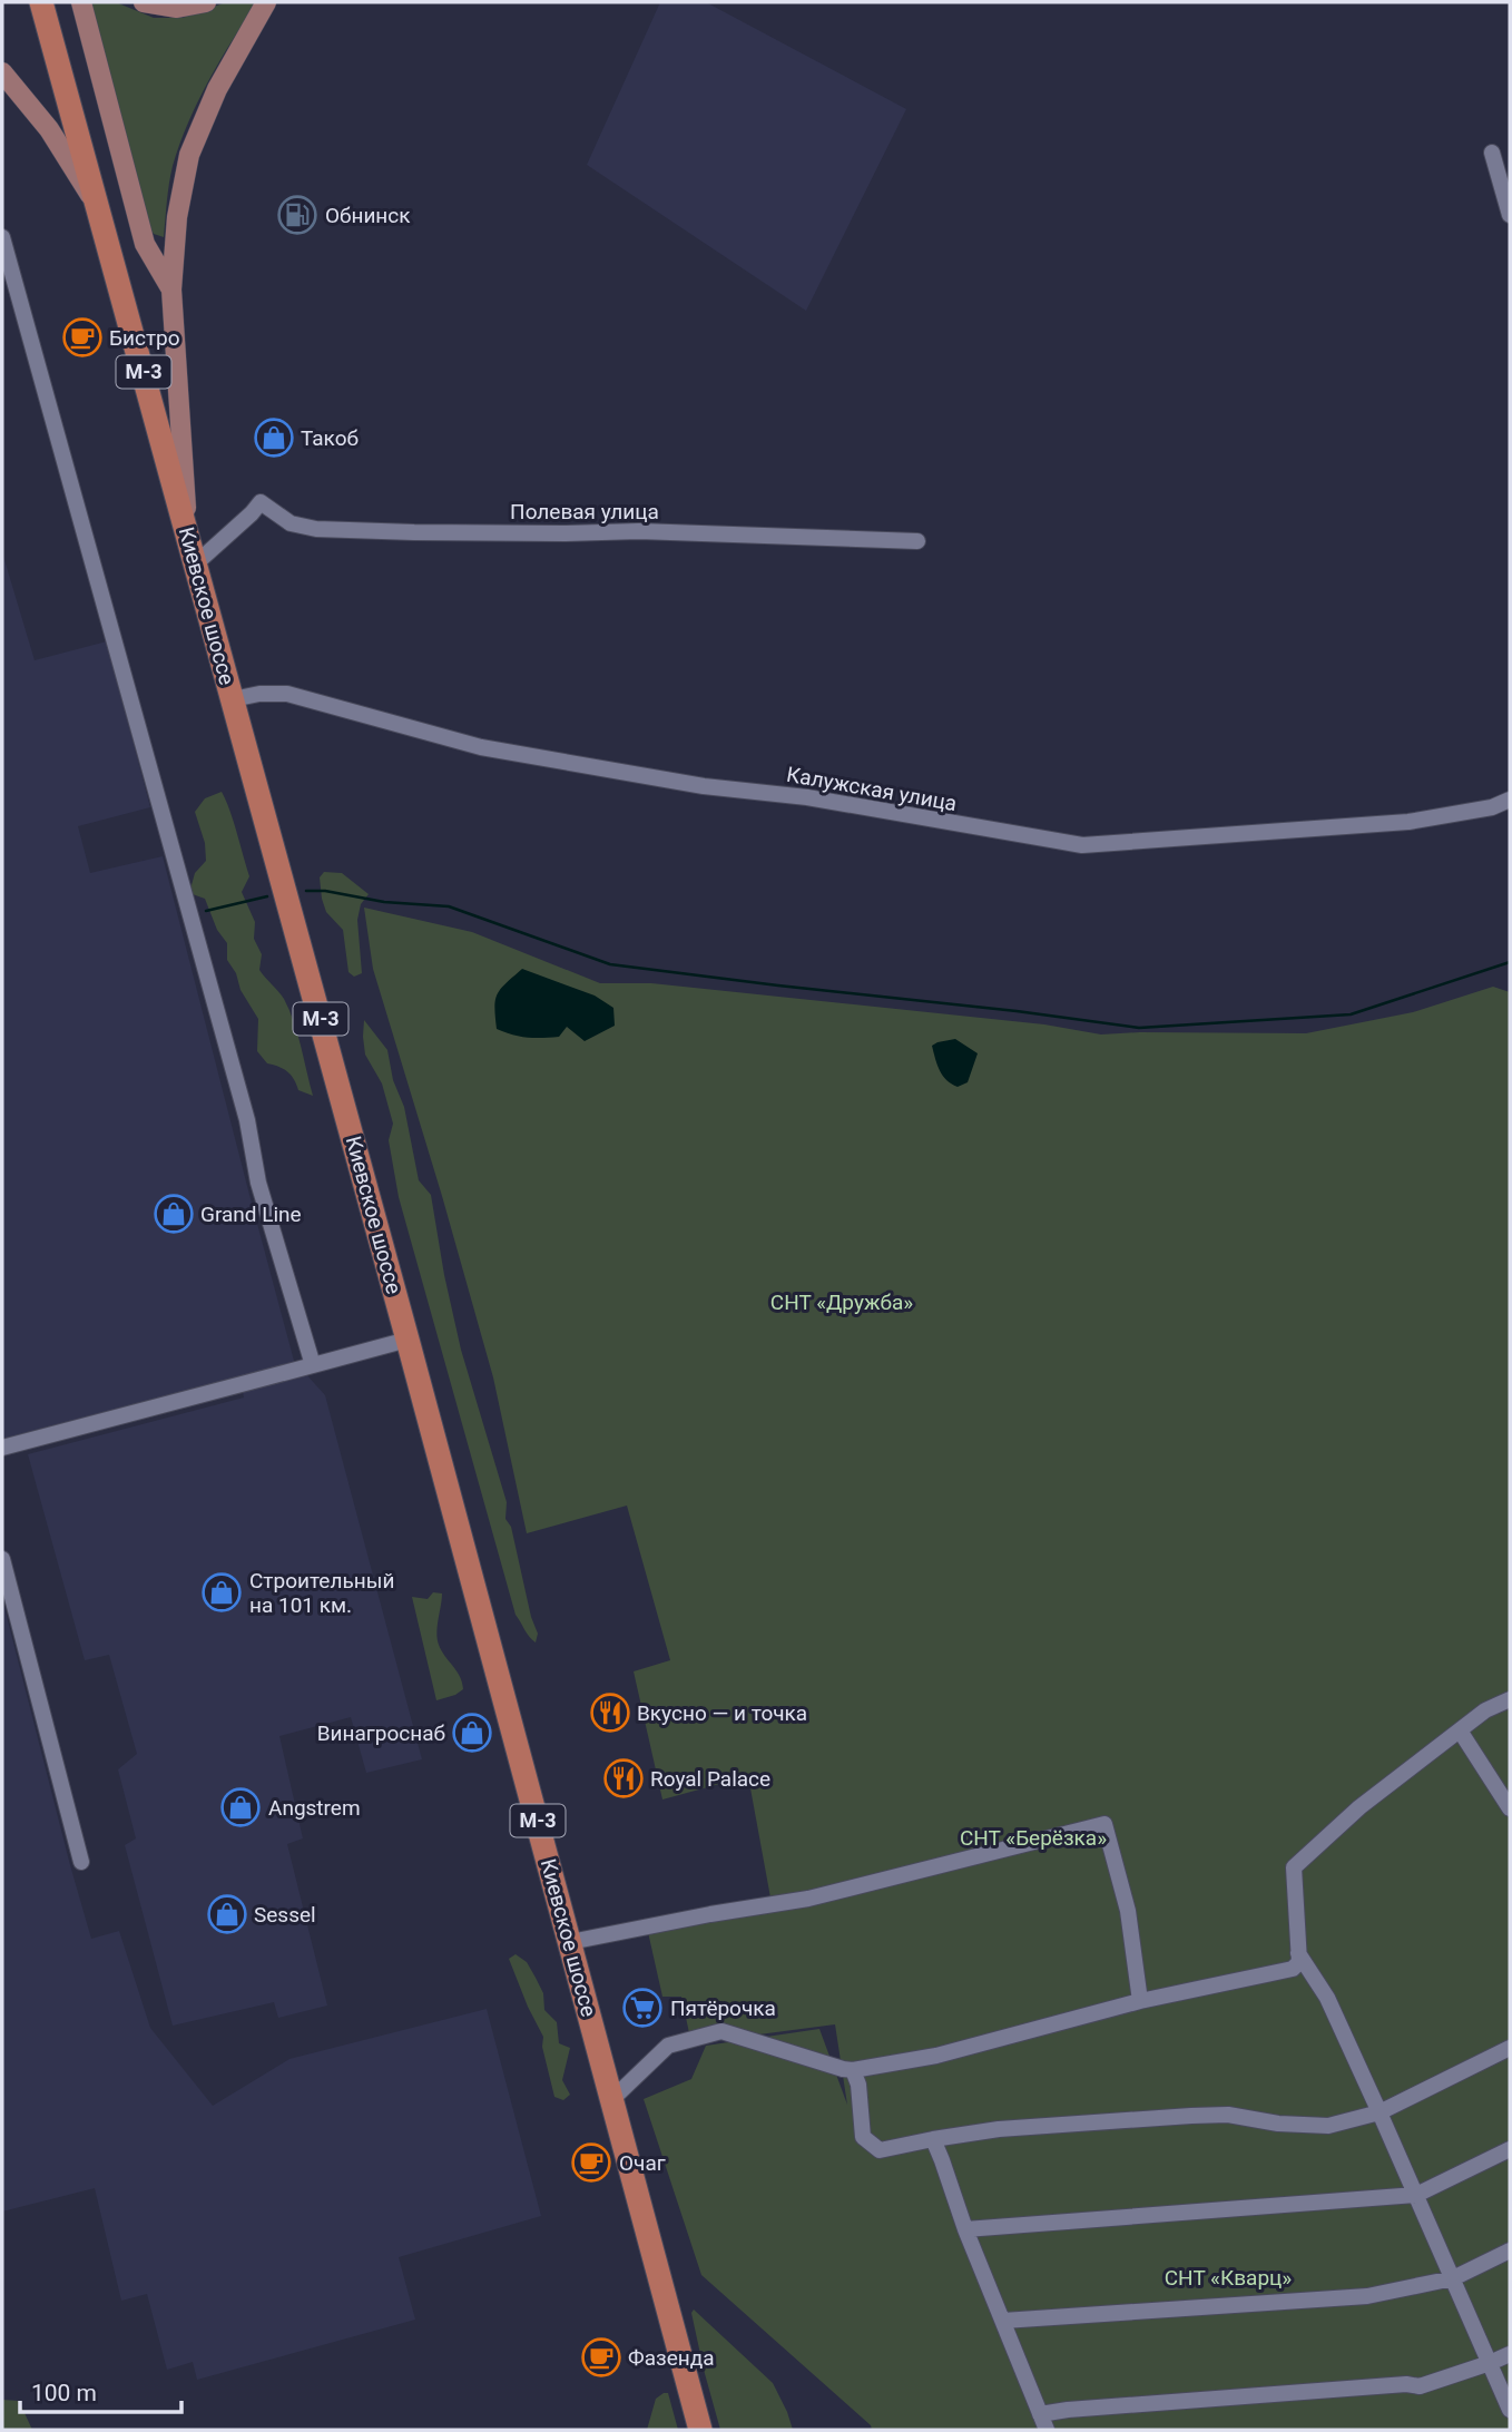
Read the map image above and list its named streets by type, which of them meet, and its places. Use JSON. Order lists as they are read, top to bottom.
{
  "streets": {
    "highway": ["М-3", "Киевское шоссе"],
    "street": ["Полевая улица", "Калужская улица"]
  },
  "crossings": [
    ["Полевая улица", "Киевское шоссе"],
    ["Киевское шоссе", "Калужская улица"]
  ],
  "parks": ["СНТ «Дружба»", "СНТ «Берёзка»", "СНТ «Кварц»"],
  "places": {
    "fuel station": ["Обнинск"],
    "cafe": ["Бистро", "Очаг", "Фазенда"],
    "shop": [
      "Такоб",
      "Grand Line",
      "Строительный на 101 км.",
      "Винагроснаб",
      "Angstrem",
      "Sessel"
    ],
    "restaurant": ["Вкусно — и точка", "Royal Palace"],
    "supermarket": ["Пятёрочка"]
  },
  "scale_bar": "100 m"
}
